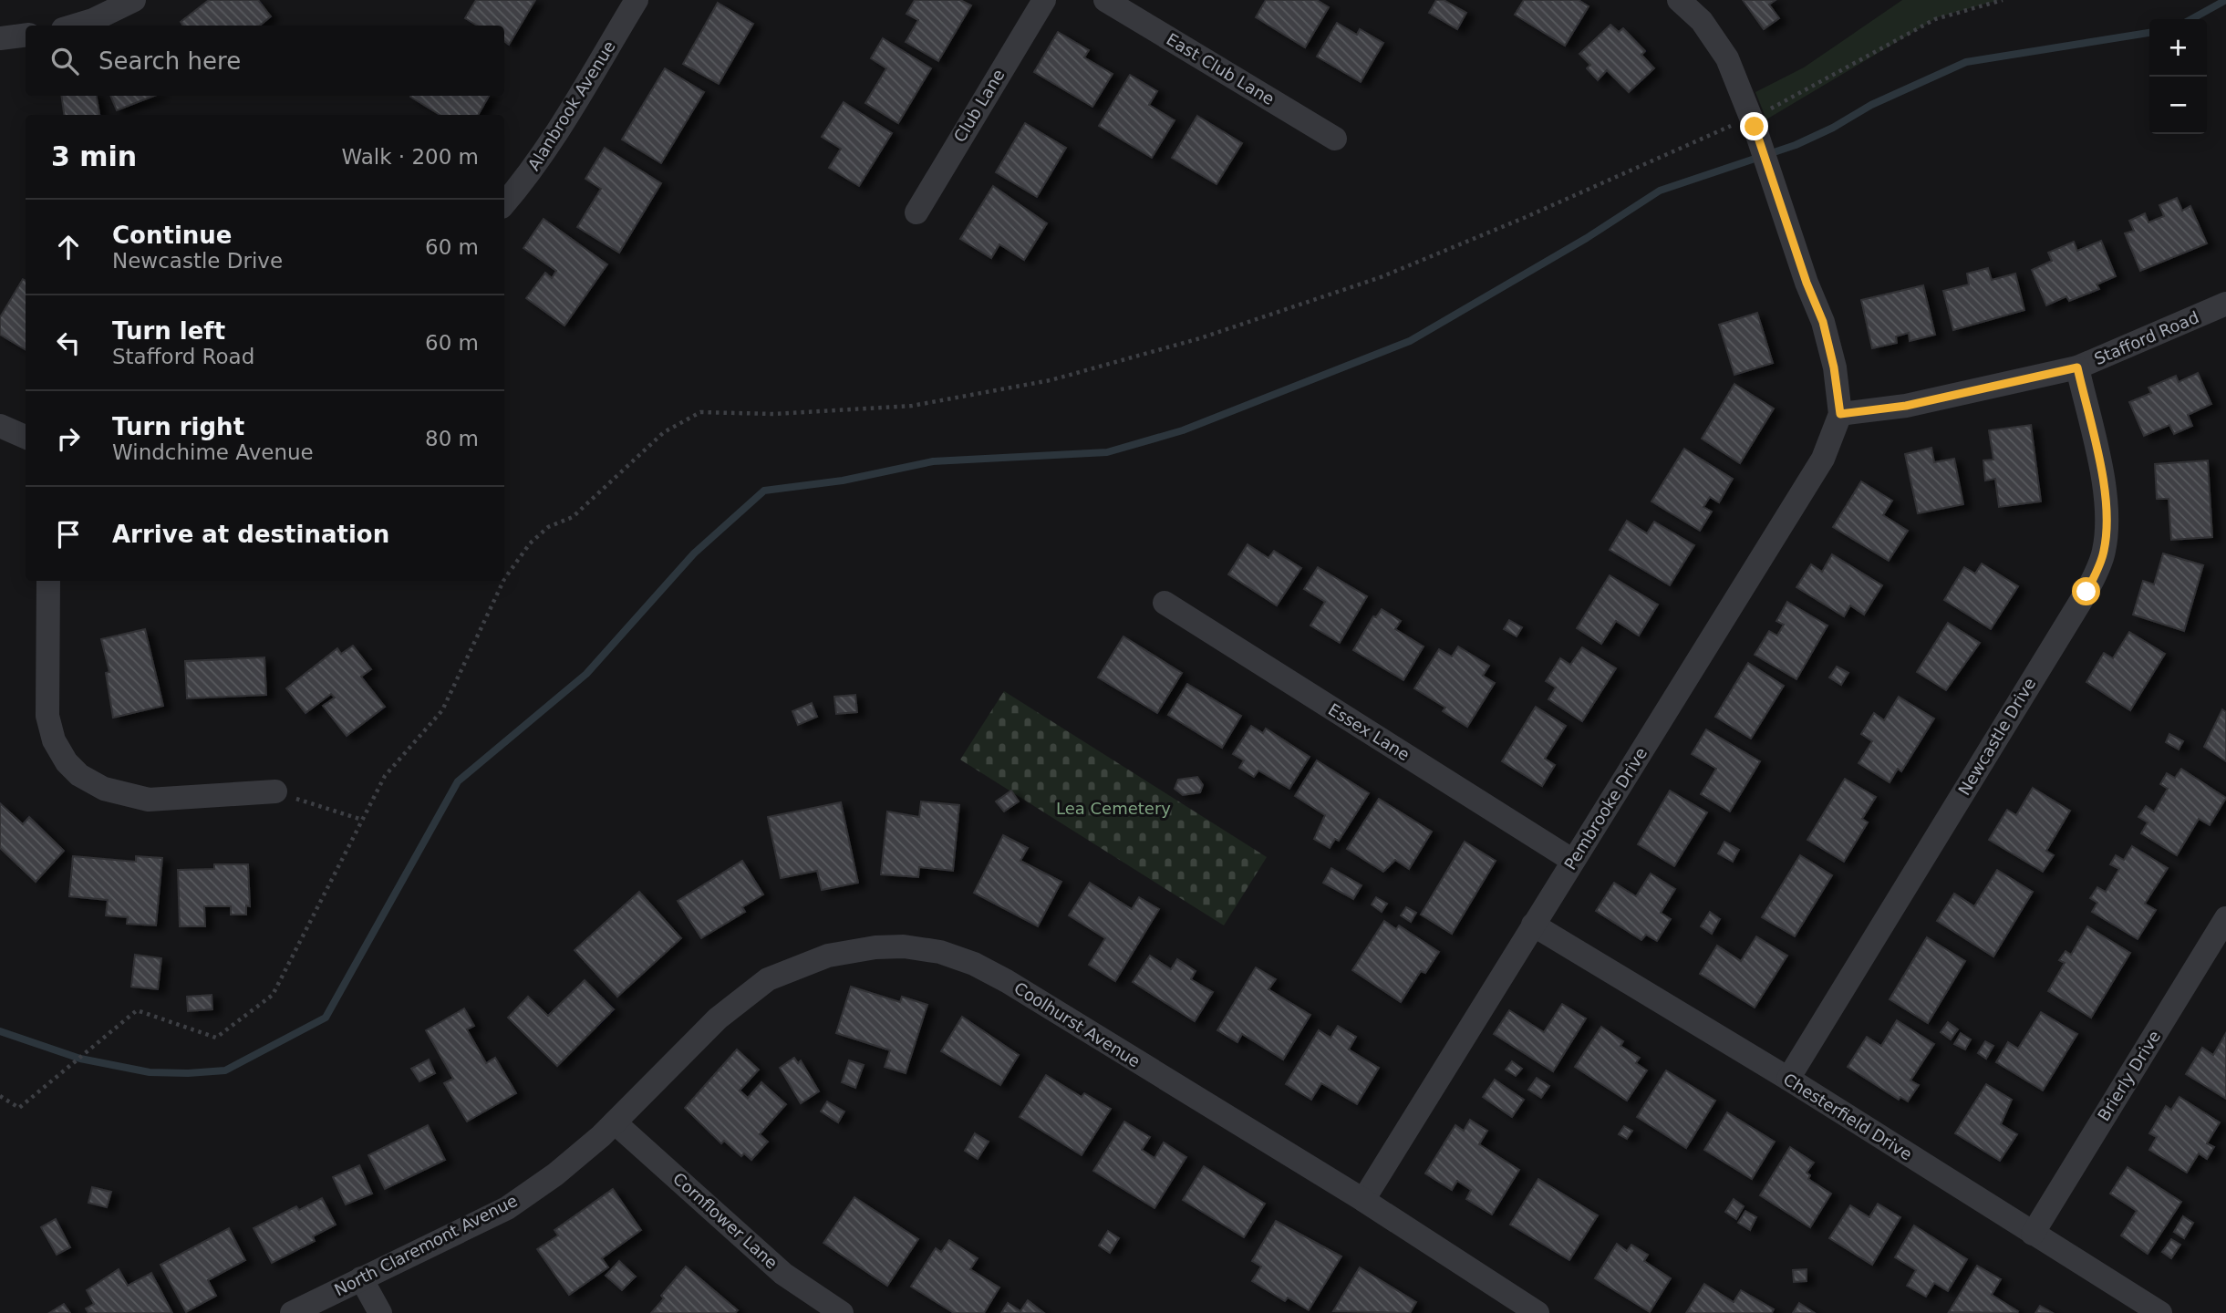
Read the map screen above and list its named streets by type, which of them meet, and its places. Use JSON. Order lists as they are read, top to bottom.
{
  "streets": {
    "street": [
      "East Club Lane",
      "Alanbrook Avenue",
      "Club Lane",
      "Stafford Road",
      "Essex Lane",
      "Newcastle Drive",
      "Pembrooke Drive",
      "Coolhurst Avenue",
      "Brierly Drive",
      "Chesterfield Drive",
      "Cornflower Lane",
      "North Claremont Avenue"
    ]
  },
  "crossings": [
    ["Stafford Road", "Newcastle Drive"],
    ["Stafford Road", "Pembrooke Drive"],
    ["Essex Lane", "Pembrooke Drive"],
    ["Newcastle Drive", "Chesterfield Drive"],
    ["Pembrooke Drive", "Coolhurst Avenue"],
    ["Pembrooke Drive", "Chesterfield Drive"],
    ["Coolhurst Avenue", "Cornflower Lane"],
    ["Coolhurst Avenue", "North Claremont Avenue"],
    ["Brierly Drive", "Chesterfield Drive"],
    ["Cornflower Lane", "North Claremont Avenue"]
  ],
  "parks": ["Lea Cemetery"],
  "page": {
    "map_buttons": ["+", "−"],
    "search": "Search here",
    "heading": ["3 min", "Walk · 200 m"],
    "list": [
      ["Continue", "Newcastle Drive", "60 m"],
      ["Turn left", "Stafford Road", "60 m"],
      ["Turn right", "Windchime Avenue", "80 m"],
      "Arrive at destination"
    ]
  }
}
